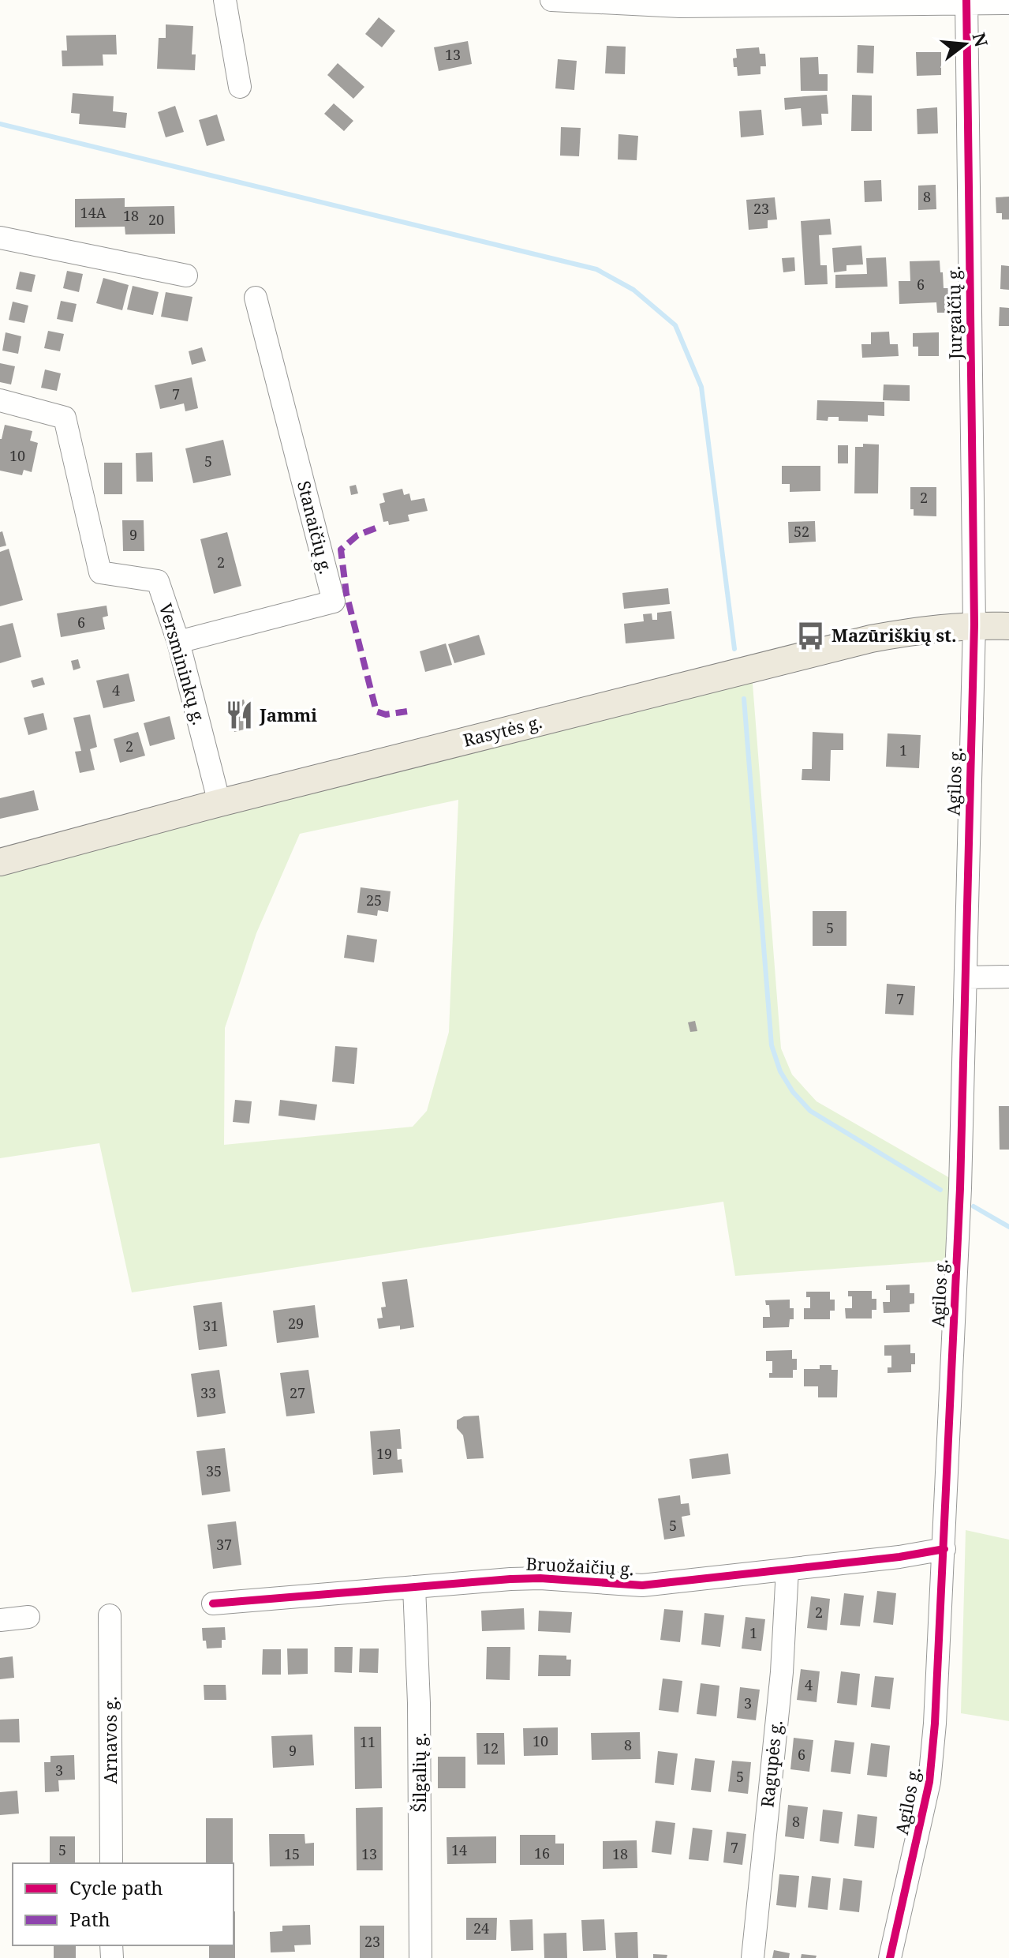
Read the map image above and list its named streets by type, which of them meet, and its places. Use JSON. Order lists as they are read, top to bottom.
{
  "streets": {
    "main road": ["Rasytės g."],
    "street": [
      "Jurgaičių g.",
      "Stanaičių g.",
      "Versmininkų g.",
      "Agilos g.",
      "Bruožaičių g.",
      "Arnavos g.",
      "Ragupės g.",
      "Šilgalių g."
    ]
  },
  "crossings": [
    ["Jurgaičių g.", "Rasytės g."],
    ["Jurgaičių g.", "Agilos g."],
    ["Stanaičių g.", "Versmininkų g."],
    ["Versmininkų g.", "Rasytės g."],
    ["Rasytės g.", "Agilos g."],
    ["Agilos g.", "Bruožaičių g."],
    ["Bruožaičių g.", "Ragupės g."],
    ["Bruožaičių g.", "Šilgalių g."]
  ],
  "places": {
    "bus stop": ["Mazūriškių st."],
    "restaurant": ["Jammi"]
  },
  "house_numbers": [
    "13",
    "8",
    "23",
    "14A",
    "18",
    "20",
    "6",
    "7",
    "10",
    "5",
    "2",
    "52",
    "9",
    "2",
    "6",
    "4",
    "2",
    "1",
    "25",
    "5",
    "7",
    "29",
    "31",
    "33",
    "27",
    "19",
    "35",
    "5",
    "37",
    "2",
    "1",
    "4",
    "3",
    "10",
    "11",
    "8",
    "12",
    "9",
    "6",
    "3",
    "5",
    "8",
    "7",
    "5",
    "14",
    "16",
    "15",
    "13",
    "18",
    "24",
    "23"
  ],
  "legend": ["Cycle path", "Path"],
  "north": "right"
}
